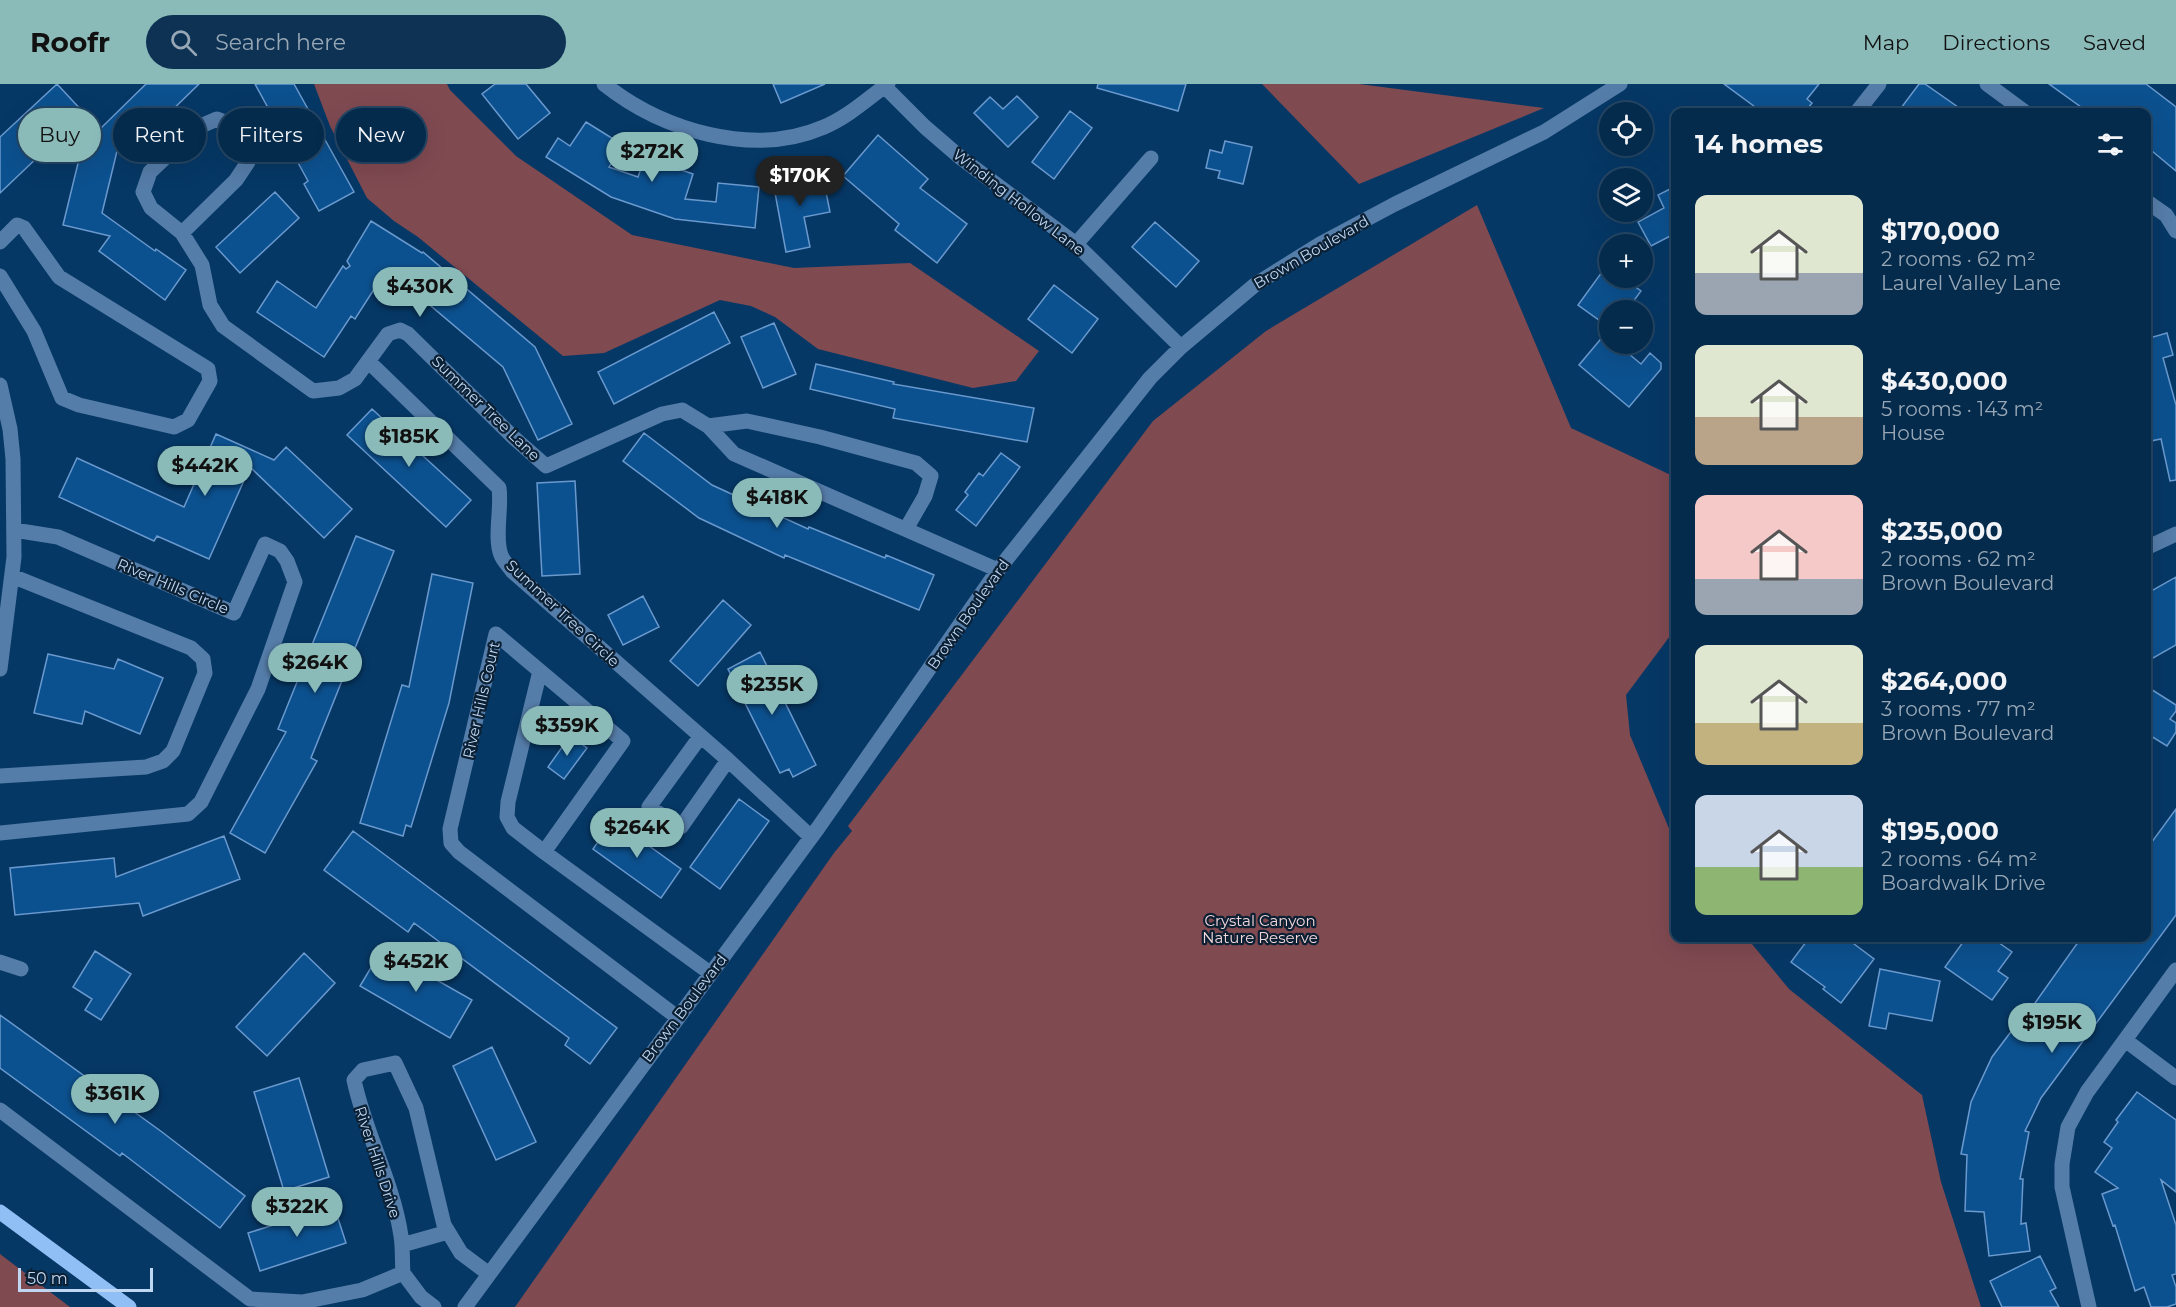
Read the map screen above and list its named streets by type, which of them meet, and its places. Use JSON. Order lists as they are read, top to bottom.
{
  "streets": {
    "street": [
      "Winding Hollow Lane",
      "Brown Boulevard",
      "Summer Tree Lane",
      "River Hills Circle",
      "Summer Tree Circle",
      "River Hills Court",
      "River Hills Drive"
    ]
  },
  "crossings": [
    ["Winding Hollow Lane", "Brown Boulevard"],
    ["Brown Boulevard", "Summer Tree Lane"],
    ["Brown Boulevard", "Summer Tree Circle"],
    ["Brown Boulevard", "River Hills Court"],
    ["Brown Boulevard", "River Hills Drive"],
    ["Summer Tree Lane", "Summer Tree Circle"]
  ],
  "parks": ["Crystal Canyon Nature Reserve"],
  "scale_bar": "50 m",
  "page": {
    "header": "Roofr",
    "search": "Search here",
    "nav": ["Map", "Directions", "Saved"],
    "map_buttons": ["+", "−"],
    "chip": [
      "Buy",
      "Rent",
      "Filters",
      "New"
    ],
    "heading": "14 homes",
    "price": [
      "$272K",
      "$170K",
      "$430K",
      "$185K",
      "$442K",
      "$418K",
      "$264K",
      "$235K",
      "$359K",
      "$264K",
      "$452K",
      "$195K",
      "$361K",
      "$322K"
    ],
    "list": [
      {
        "name": "$170,000",
        "note": "2 rooms · 62 m² · Laurel Valley Lane"
      },
      {
        "name": "$430,000",
        "note": "5 rooms · 143 m² · House"
      },
      {
        "name": "$235,000",
        "note": "2 rooms · 62 m² · Brown Boulevard"
      },
      {
        "name": "$264,000",
        "note": "3 rooms · 77 m² · Brown Boulevard"
      },
      {
        "name": "$195,000",
        "note": "2 rooms · 64 m² · Boardwalk Drive"
      }
    ],
    "scale": "50 m"
  }
}
